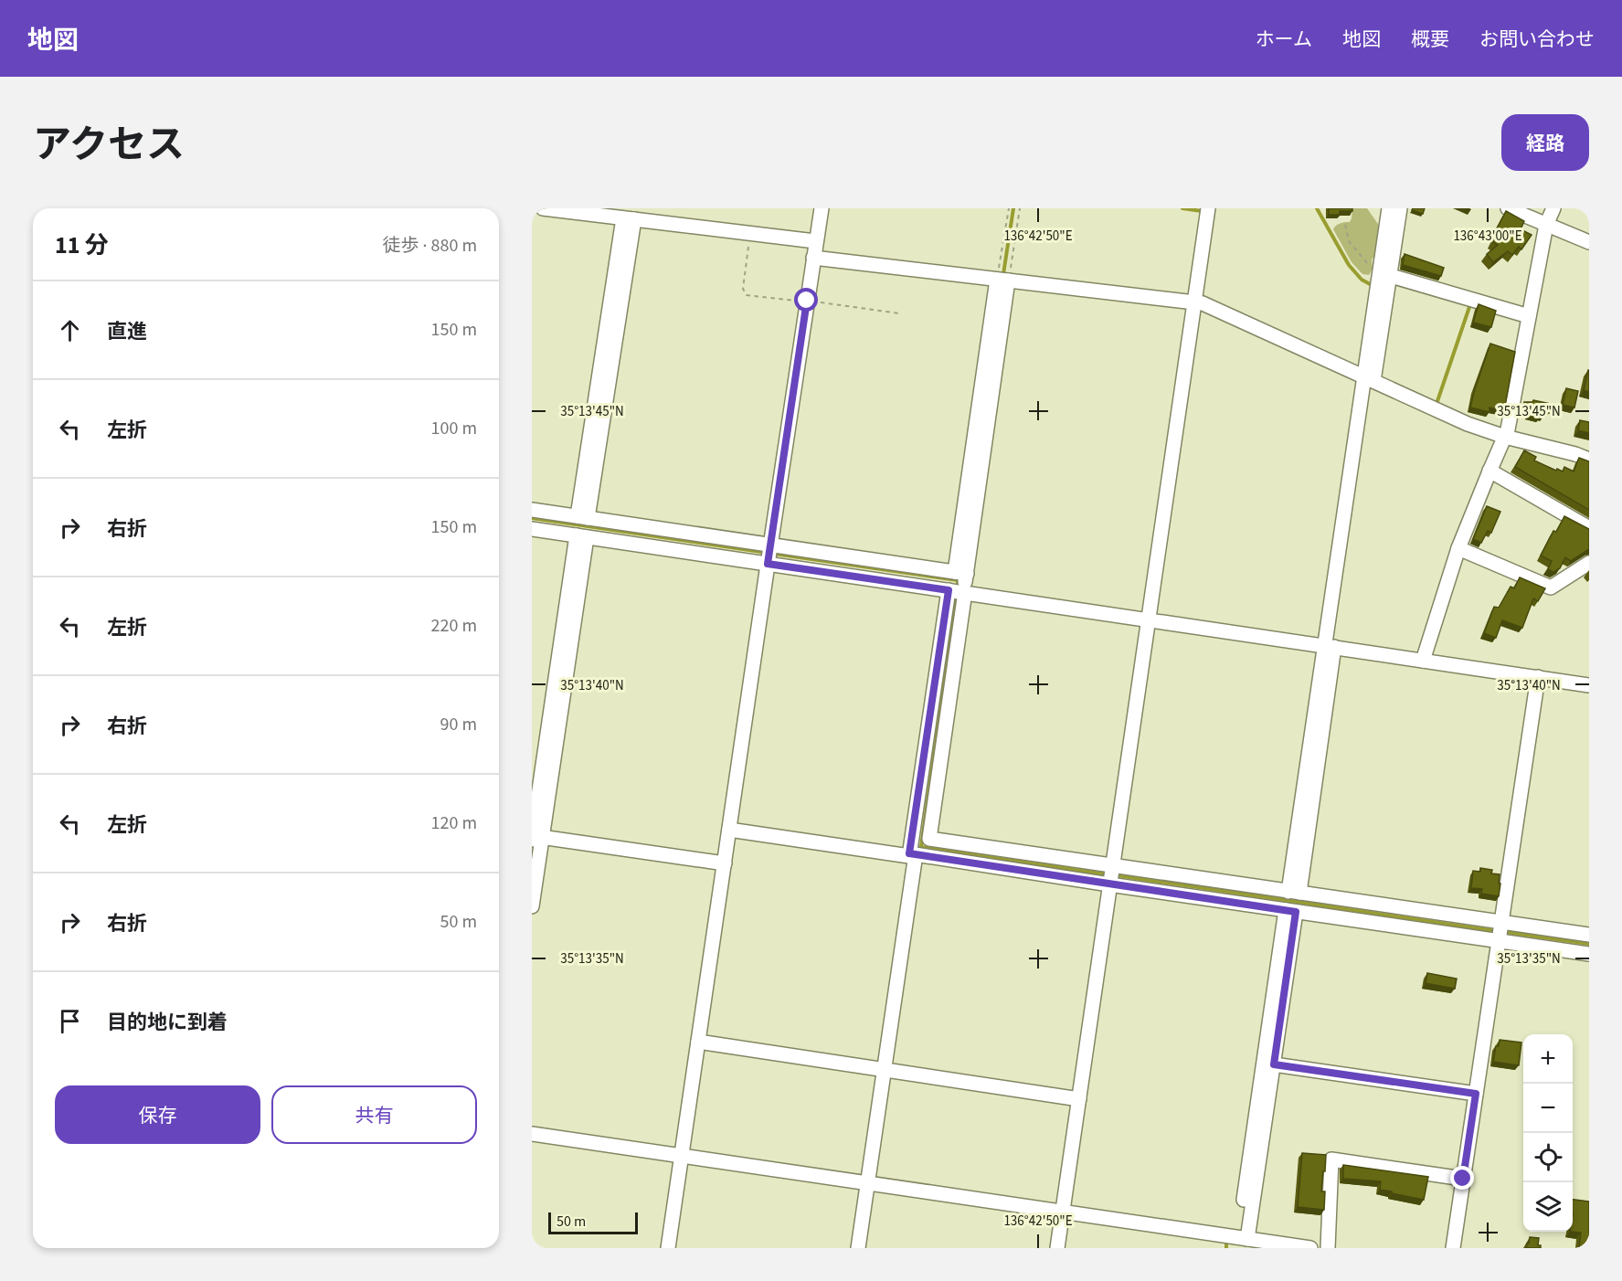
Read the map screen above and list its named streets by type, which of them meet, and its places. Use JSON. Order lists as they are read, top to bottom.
{
  "scale_bar": "50 m",
  "page": {
    "header": "地図",
    "nav": [
      "ホーム",
      "地図",
      "概要",
      "お問い合わせ"
    ],
    "title": "アクセス",
    "buttons": [
      "経路",
      ["保存", "共有"]
    ],
    "heading": ["11 分", "徒歩 · 880 m"],
    "list": [
      ["直進", "150 m"],
      ["左折", "100 m"],
      ["右折", "150 m"],
      ["左折", "220 m"],
      ["右折", "90 m"],
      ["左折", "120 m"],
      ["右折", "50 m"],
      "目的地に到着"
    ],
    "map_buttons": ["+", "−"],
    "scale": "50 m"
  },
  "coordinates": [
    "136°42'50\"E",
    "136°43'00\"E",
    "35°13'45\"N",
    "35°13'40\"N",
    "35°13'35\"N"
  ]
}
